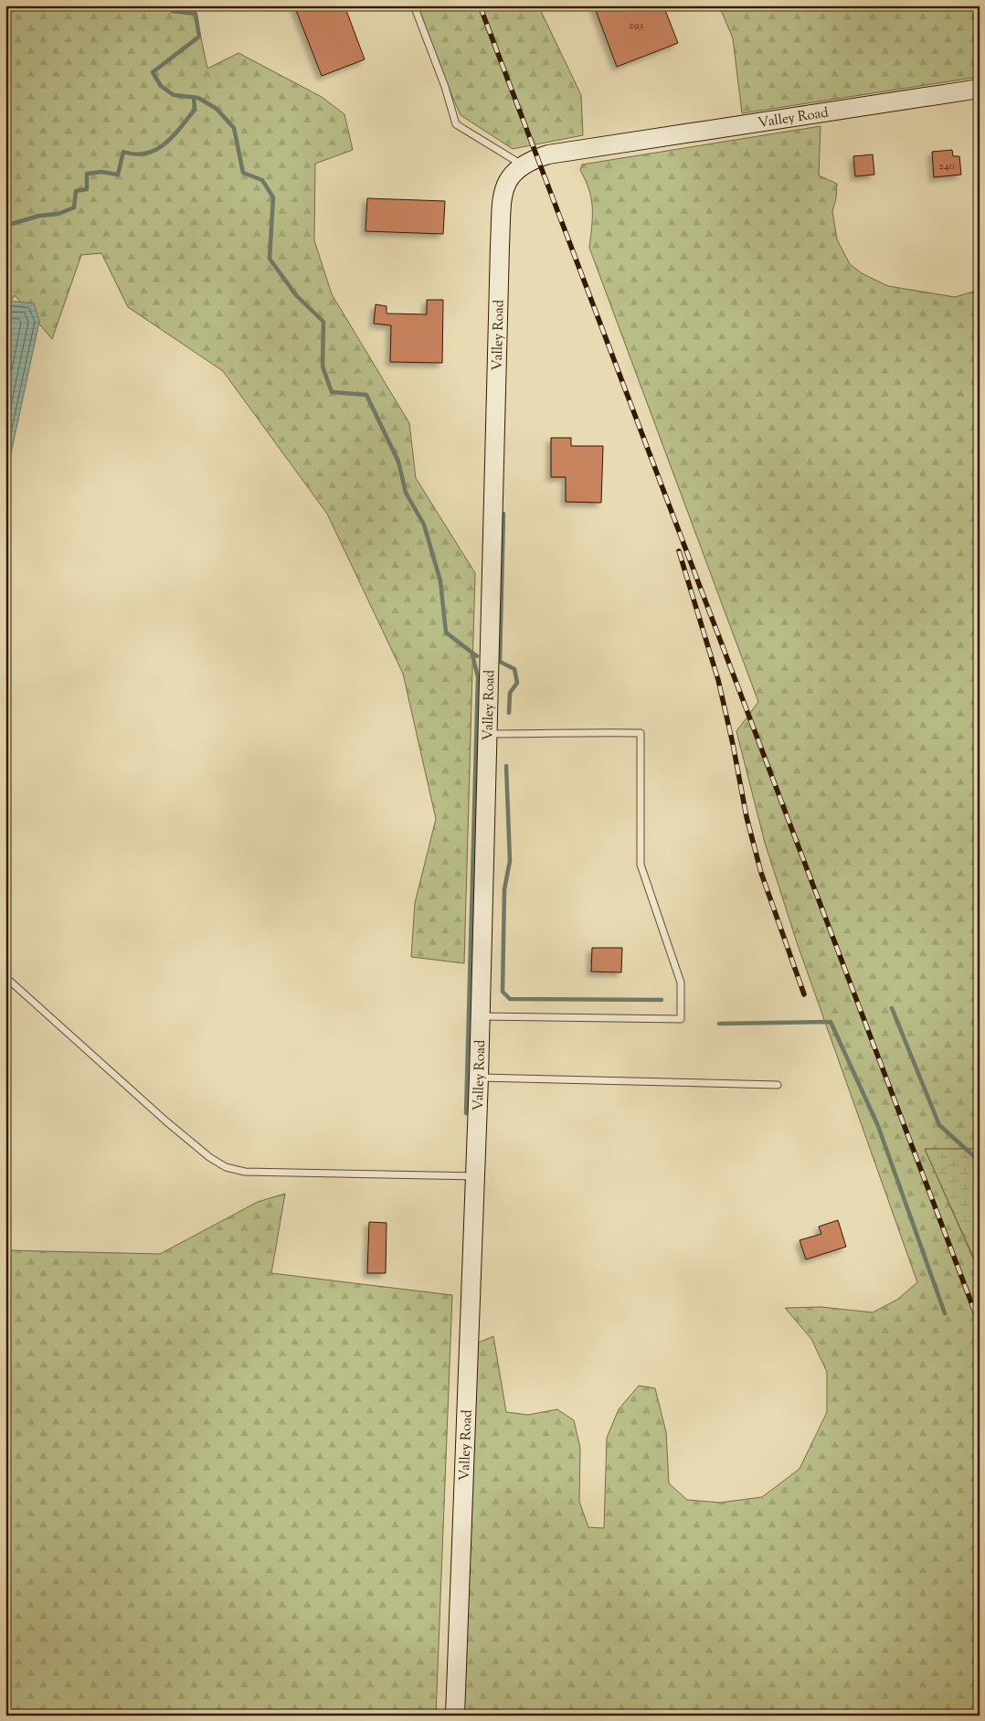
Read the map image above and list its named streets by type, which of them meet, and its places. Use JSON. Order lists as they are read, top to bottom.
{
  "streets": {
    "street": ["Valley Road"]
  },
  "house_numbers": ["293", "240"]
}
